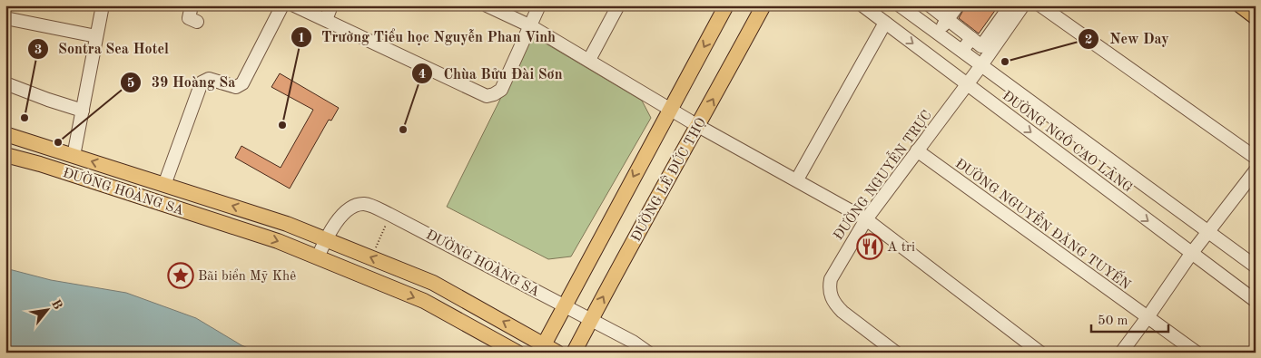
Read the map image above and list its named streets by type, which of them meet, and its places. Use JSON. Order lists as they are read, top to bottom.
{
  "streets": {
    "main road": ["ĐƯỜNG LÊ ĐỨC THỌ", "ĐƯỜNG HOÀNG SA"],
    "street": ["ĐƯỜNG NGÔ CAO LÃNG", "ĐƯỜNG NGUYỄN TRỰC", "ĐƯỜNG NGUYỄN ĐĂNG TUYẾN"]
  },
  "crossings": [
    ["ĐƯỜNG NGÔ CAO LÃNG", "ĐƯỜNG NGUYỄN TRỰC"],
    ["ĐƯỜNG NGUYỄN TRỰC", "ĐƯỜNG NGUYỄN ĐĂNG TUYẾN"],
    ["ĐƯỜNG LÊ ĐỨC THỌ", "ĐƯỜNG HOÀNG SA"]
  ],
  "places": {
    "other": [
      "New Day",
      "Sontra Sea Hotel",
      "Trường Tiểu học Nguyễn Phan Vinh",
      "Chùa Bửu Đài Sơn",
      "39 Hoàng Sa"
    ],
    "restaurant": ["A tri"],
    "place": ["Bãi biển Mỹ Khê"]
  },
  "scale_bar": "50 m",
  "north": "top right"
}
